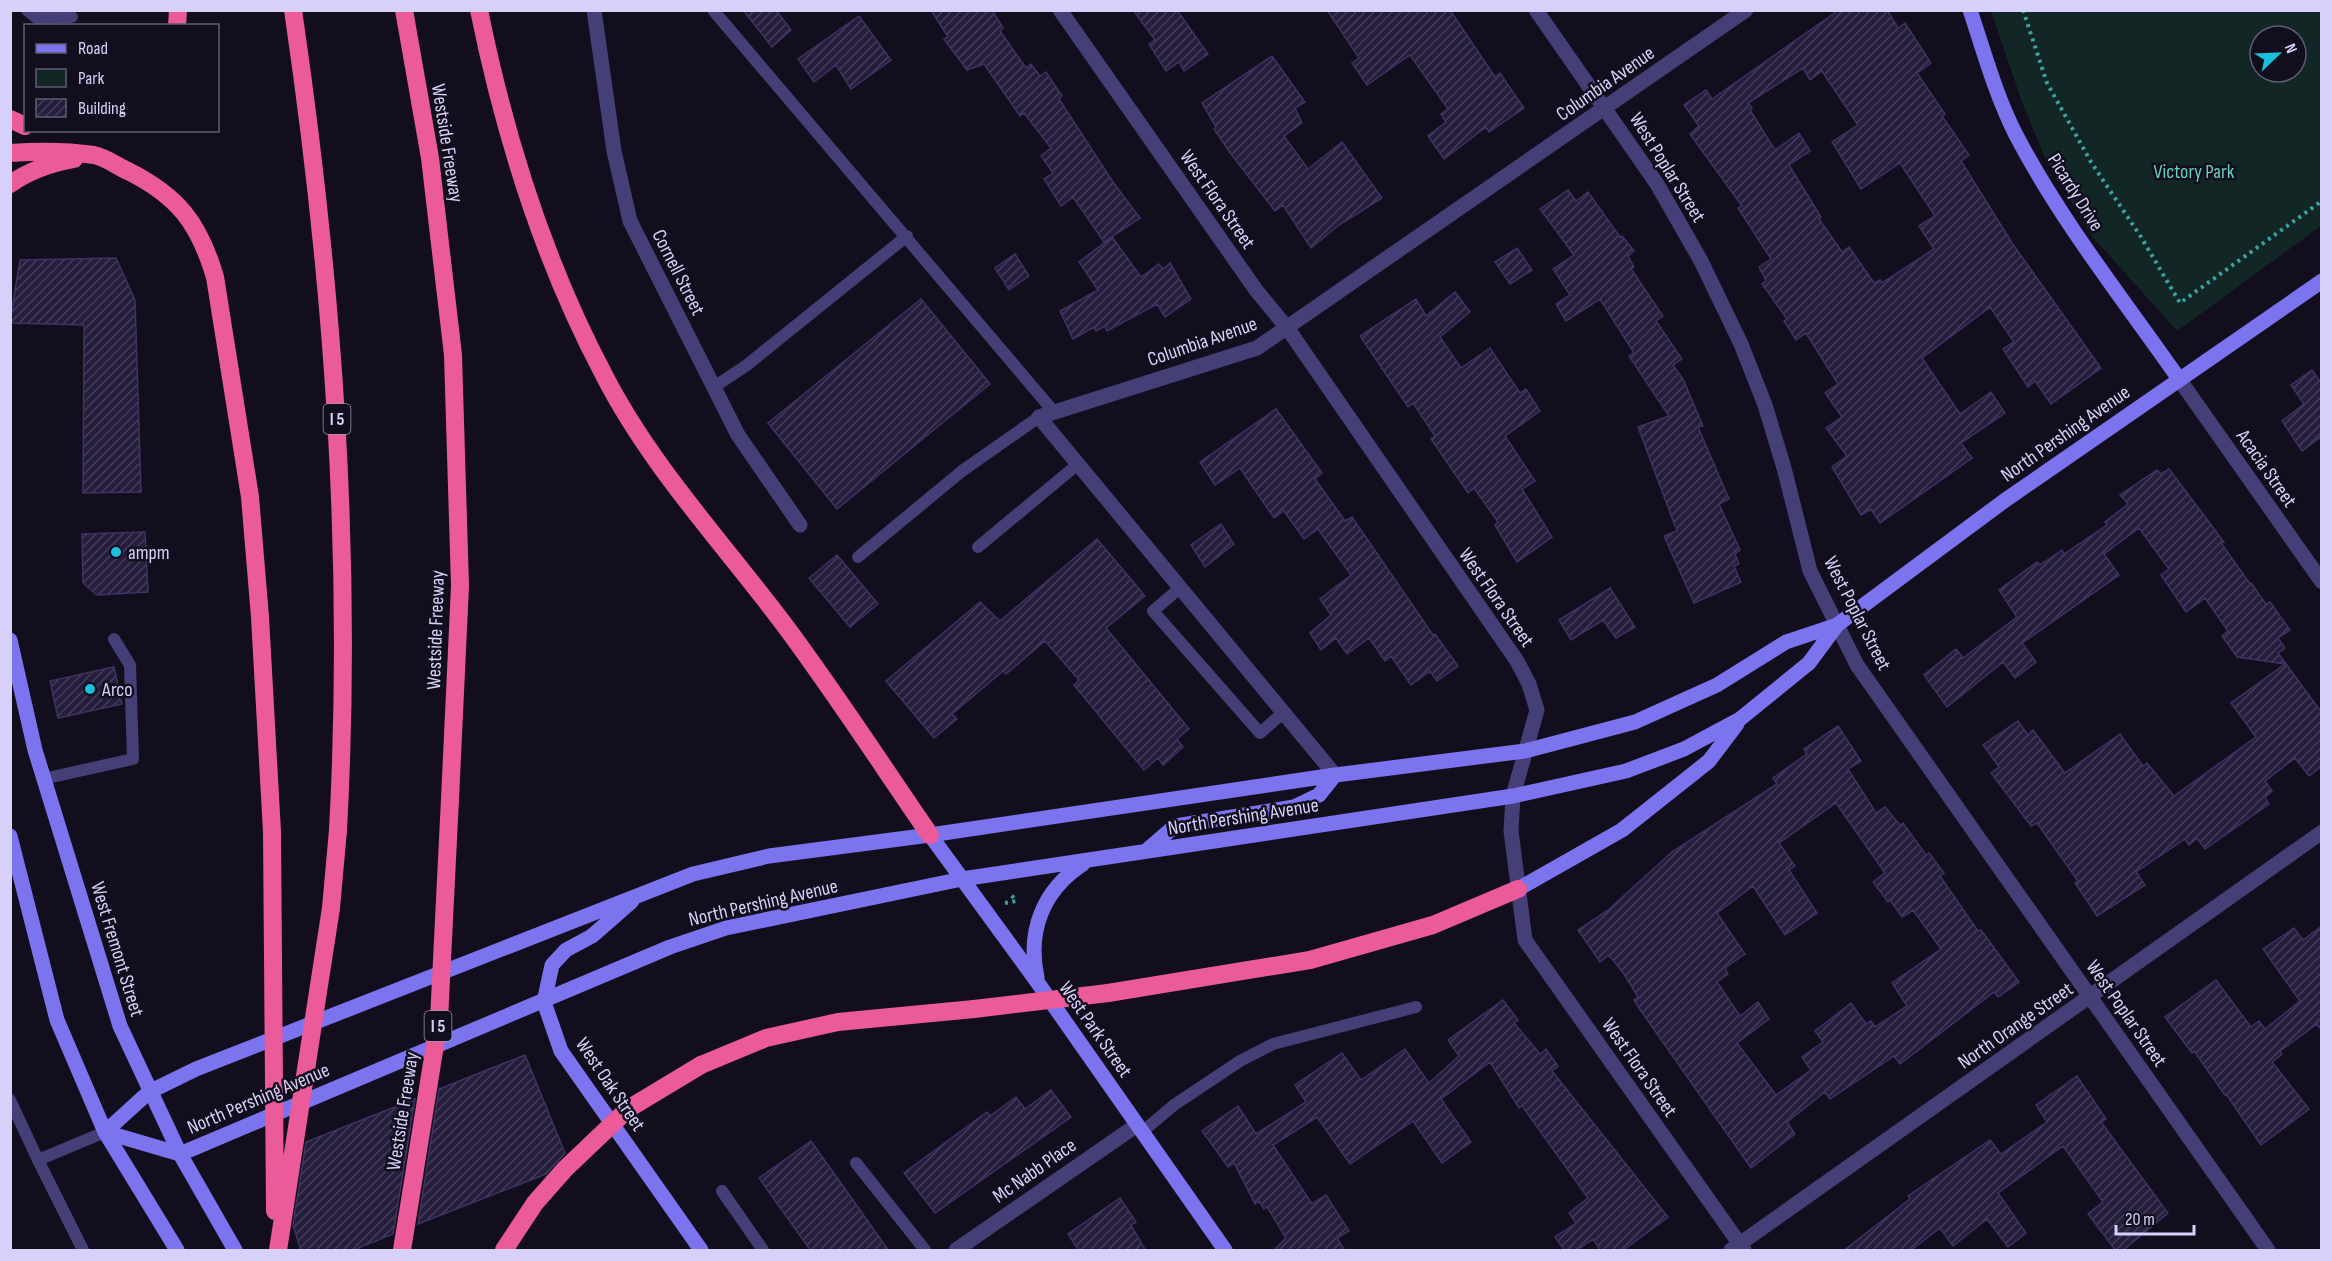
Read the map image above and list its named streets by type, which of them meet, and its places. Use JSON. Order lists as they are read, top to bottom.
{
  "streets": {
    "highway": ["Westside Freeway", "I 5"],
    "main road": [
      "Picardy Drive",
      "North Pershing Avenue",
      "West Fremont Street",
      "West Park Street",
      "West Oak Street"
    ],
    "street": [
      "Columbia Avenue",
      "West Poplar Street",
      "West Flora Street",
      "Cornell Street",
      "Acacia Street",
      "North Orange Street",
      "Mc Nabb Place"
    ]
  },
  "crossings": [
    ["Columbia Avenue", "West Poplar Street"],
    ["Columbia Avenue", "West Flora Street"],
    ["West Poplar Street", "North Pershing Avenue"],
    ["West Poplar Street", "North Orange Street"],
    ["Picardy Drive", "North Pershing Avenue"],
    ["Picardy Drive", "Acacia Street"],
    ["West Flora Street", "North Pershing Avenue"],
    ["West Flora Street", "North Orange Street"],
    ["North Pershing Avenue", "Acacia Street"],
    ["North Pershing Avenue", "West Fremont Street"],
    ["North Pershing Avenue", "West Park Street"],
    ["North Pershing Avenue", "West Oak Street"],
    ["West Park Street", "Mc Nabb Place"]
  ],
  "parks": ["Victory Park"],
  "places": ["ampm", "Arco"],
  "legend": ["Road", "Park", "Building"],
  "scale_bar": "20 m",
  "north": "top right"
}
